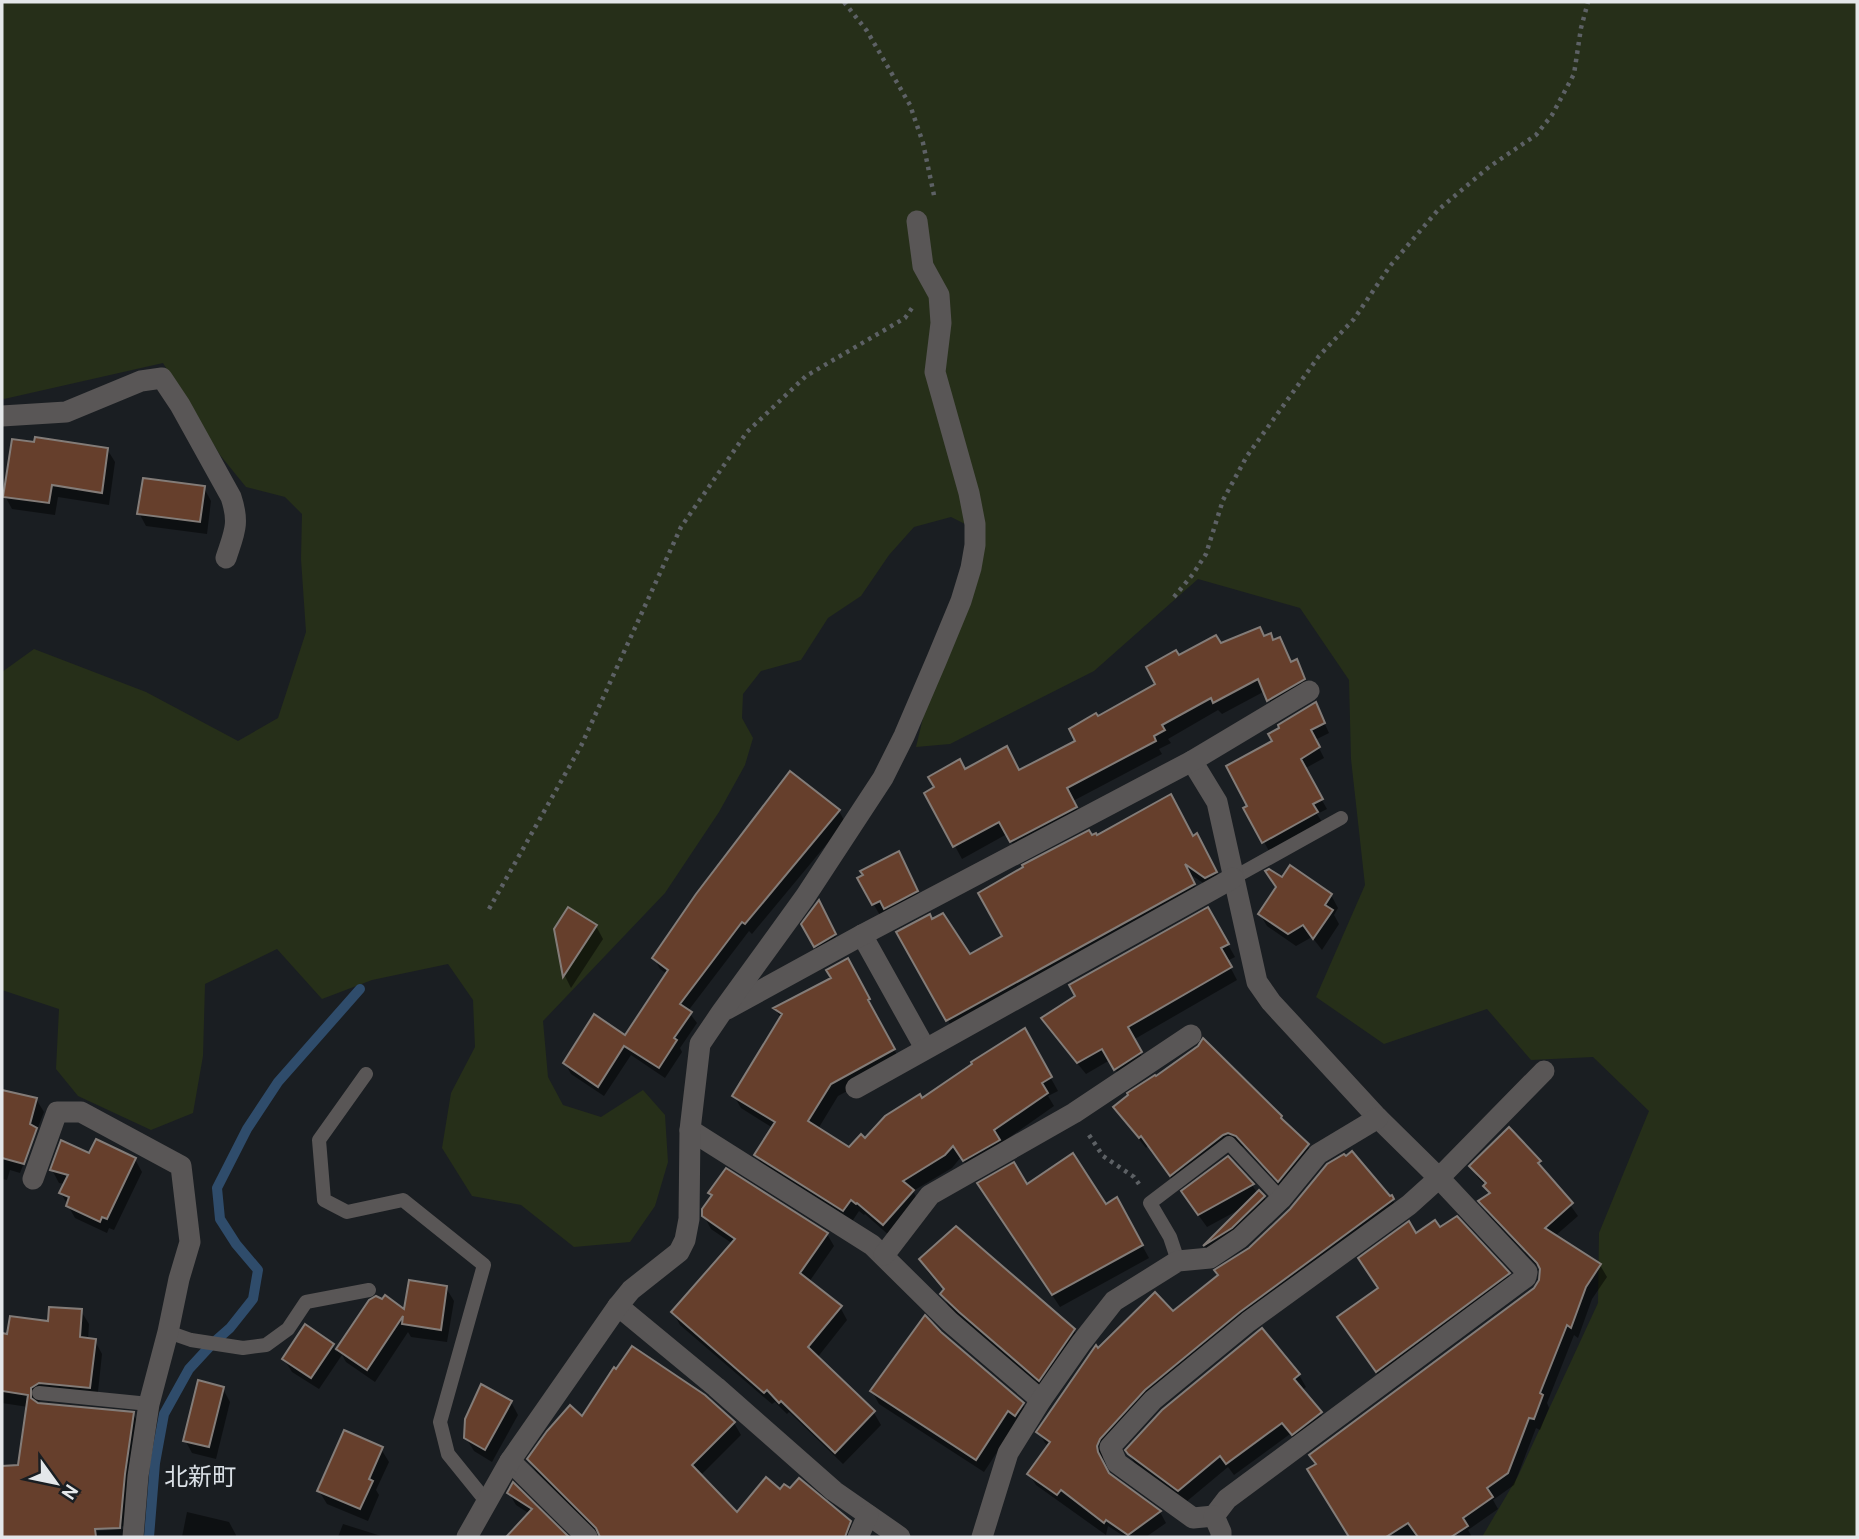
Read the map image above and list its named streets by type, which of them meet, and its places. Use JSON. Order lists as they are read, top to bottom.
{
  "districts": ["北新町"],
  "north": "bottom right"
}
